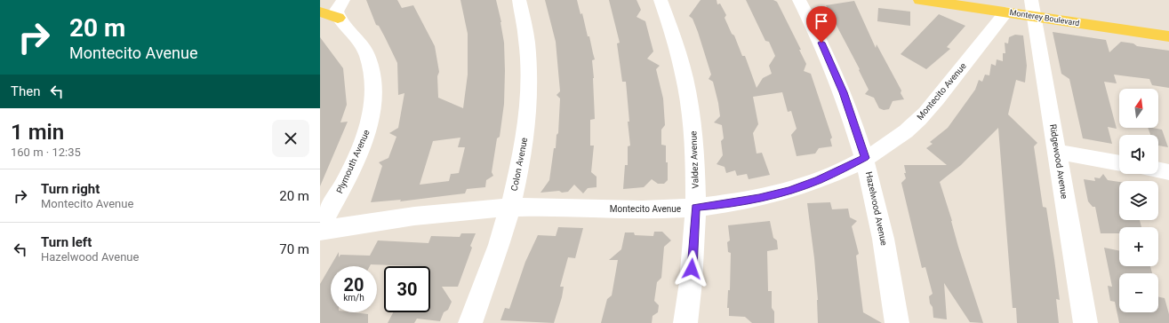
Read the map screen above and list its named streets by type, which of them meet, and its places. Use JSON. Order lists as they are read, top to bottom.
{
  "streets": {
    "main road": ["Monterey Boulevard"],
    "street": [
      "Montecito Avenue",
      "Valdez Avenue",
      "Plymouth Avenue",
      "Ridgewood Avenue",
      "Colon Avenue",
      "Hazelwood Avenue"
    ]
  },
  "crossings": [
    ["Monterey Boulevard", "Montecito Avenue"],
    ["Monterey Boulevard", "Ridgewood Avenue"],
    ["Montecito Avenue", "Valdez Avenue"],
    ["Montecito Avenue", "Colon Avenue"],
    ["Montecito Avenue", "Hazelwood Avenue"]
  ],
  "north": "top",
  "page": {
    "turn": ["20 m", "Montecito Avenue"],
    "then": "Then",
    "map_buttons": ["+", "−"],
    "heading": ["1 min", "160 m · 12:35"],
    "list": [
      {
        "name": "Turn right",
        "note": "Montecito Avenue",
        "value": "20 m"
      },
      {
        "name": "Turn left",
        "note": "Hazelwood Avenue",
        "value": "70 m"
      }
    ],
    "speed": "20 km/h",
    "limit": "30"
  }
}
